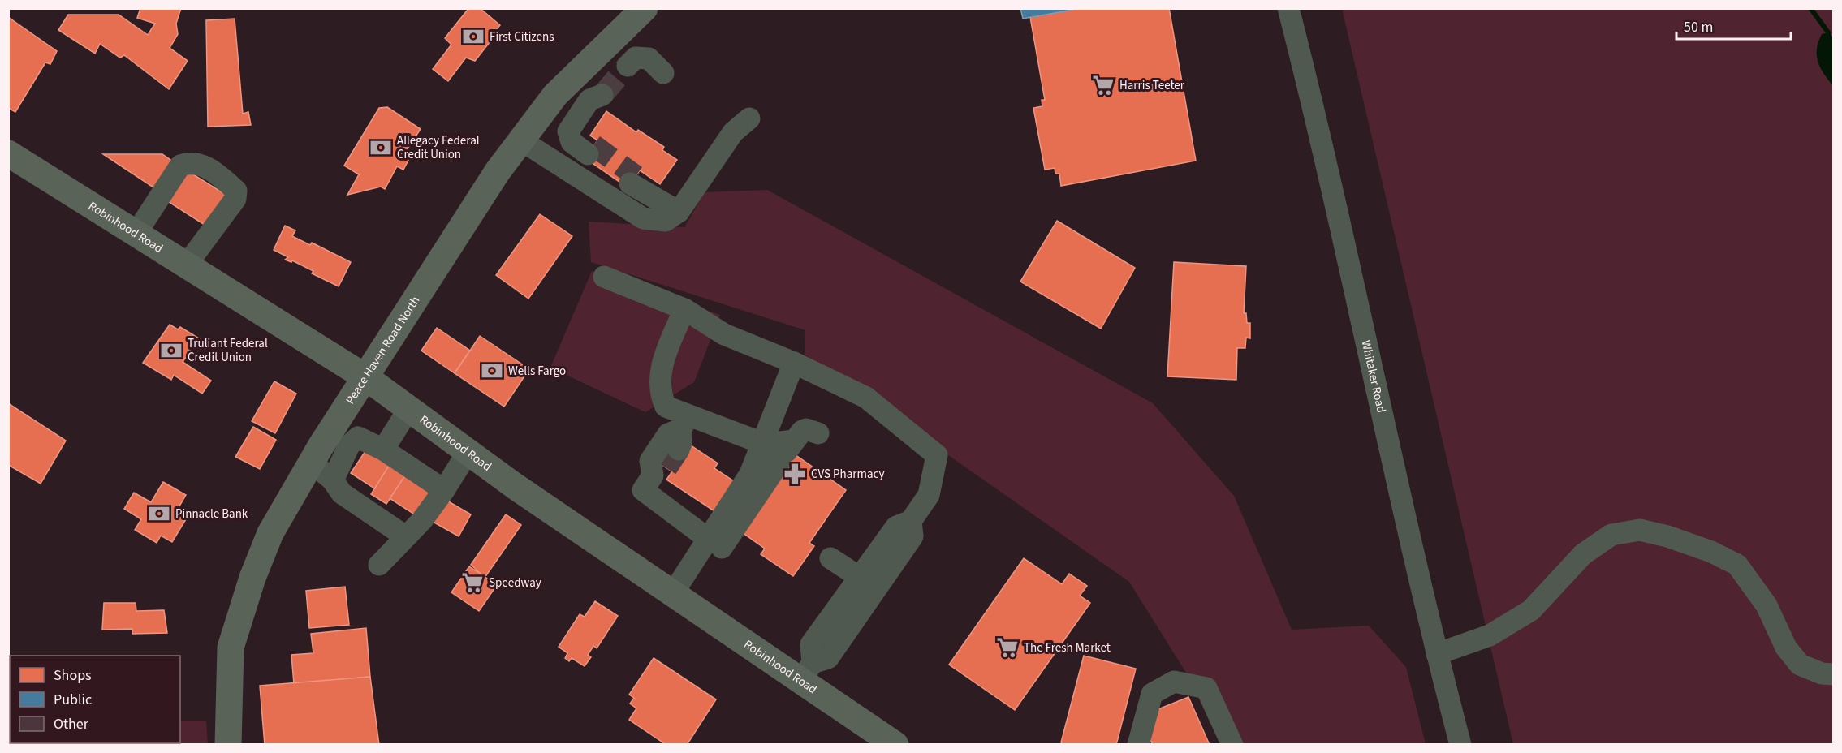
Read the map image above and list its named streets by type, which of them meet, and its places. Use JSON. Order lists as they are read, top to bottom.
{
  "streets": {
    "main road": ["Robinhood Road", "Peace Haven Road North"],
    "street": ["Whitaker Road"]
  },
  "crossings": [
    ["Robinhood Road", "Peace Haven Road North"]
  ],
  "places": {
    "bank": [
      "First Citizens",
      "Allegacy Federal Credit Union",
      "Truliant Federal Credit Union",
      "Wells Fargo",
      "Pinnacle Bank"
    ],
    "supermarket": ["Harris Teeter", "Speedway", "The Fresh Market"],
    "pharmacy": ["CVS Pharmacy"]
  },
  "legend": ["Shops", "Public", "Other"],
  "scale_bar": "50 m"
}
